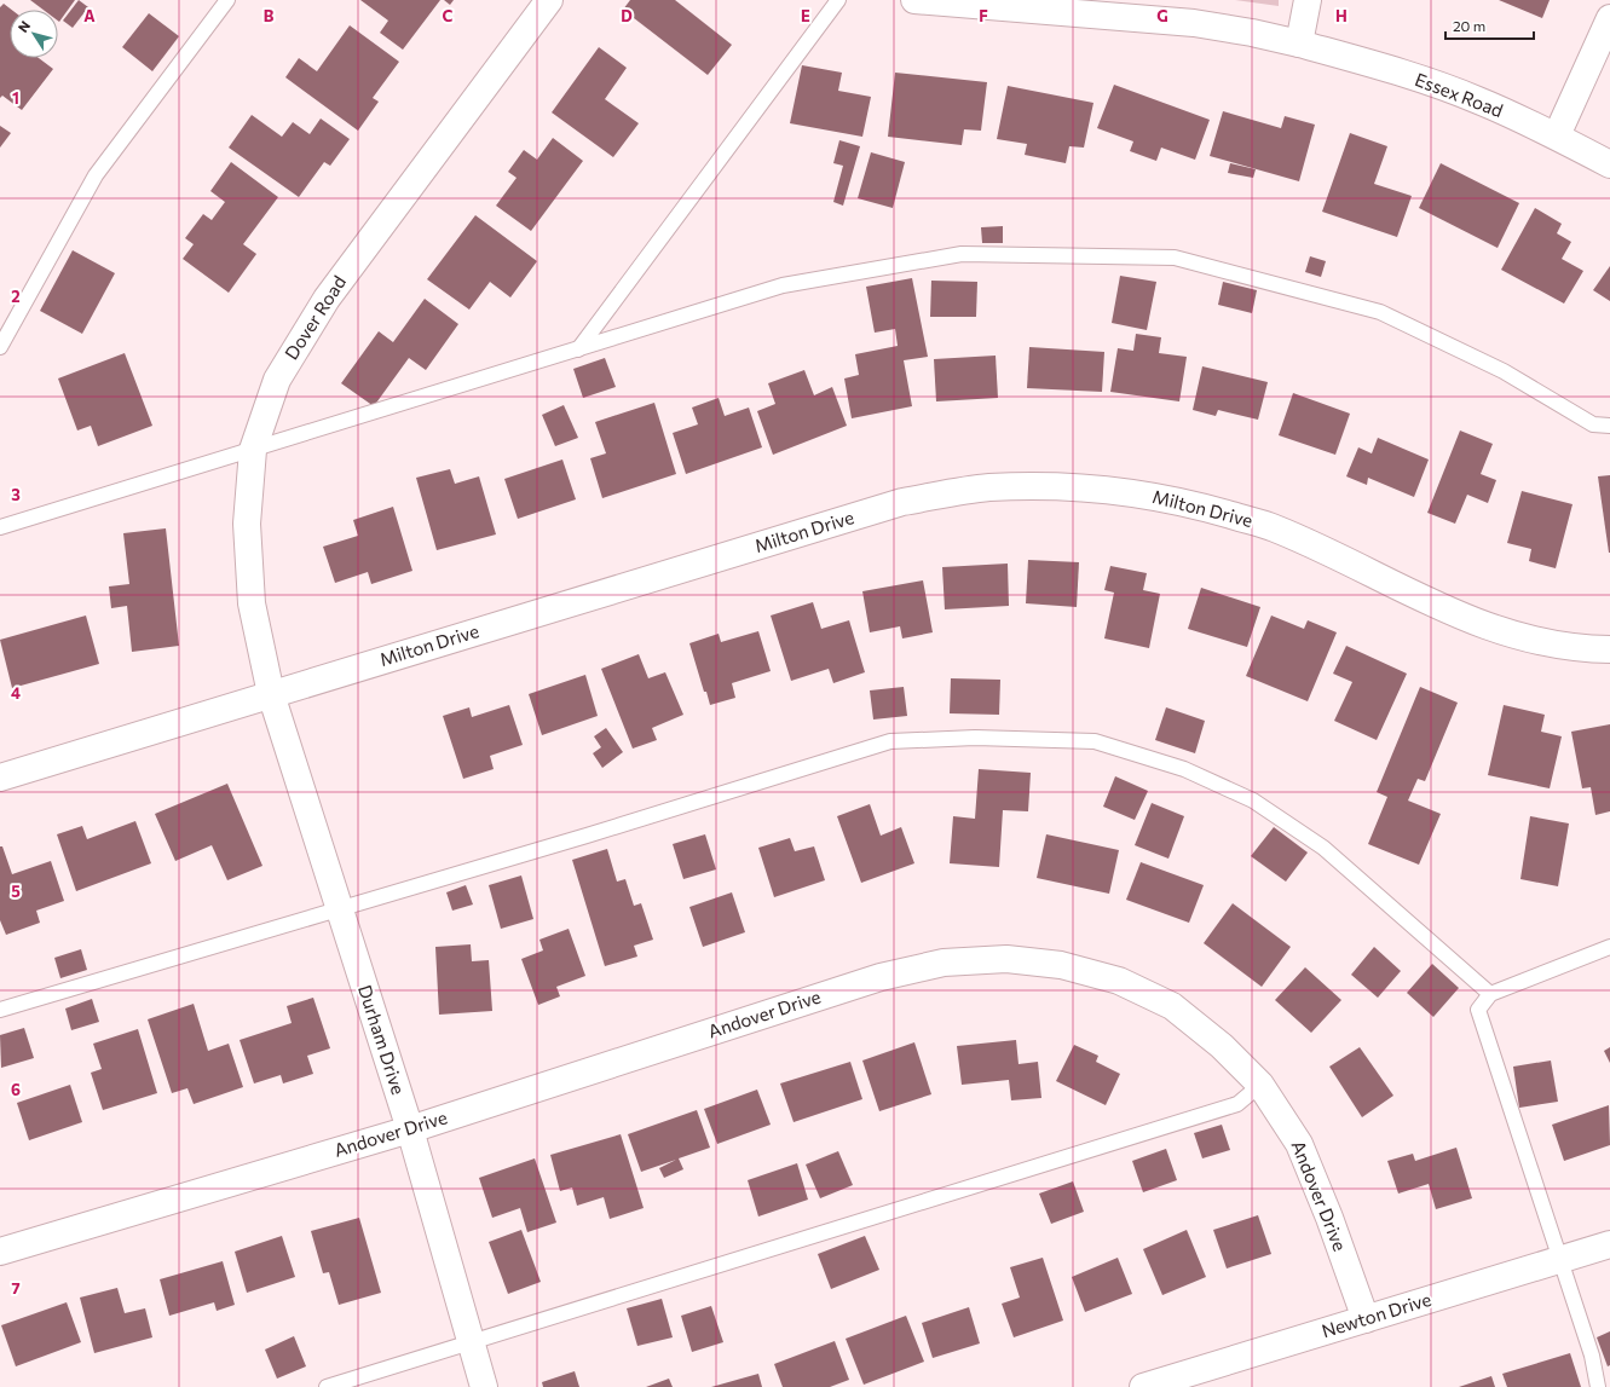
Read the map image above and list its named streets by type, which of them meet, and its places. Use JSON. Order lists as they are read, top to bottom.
{
  "streets": {
    "street": [
      "Essex Road",
      "Dover Road",
      "Milton Drive",
      "Andover Drive",
      "Durham Drive",
      "Newton Drive"
    ]
  },
  "crossings": [
    ["Dover Road", "Milton Drive"],
    ["Dover Road", "Durham Drive"],
    ["Milton Drive", "Durham Drive"],
    ["Andover Drive", "Durham Drive"],
    ["Andover Drive", "Newton Drive"]
  ],
  "scale_bar": "20 m",
  "north": "top left",
  "grid": {
    "columns": [
      "A",
      "B",
      "C",
      "D",
      "E",
      "F",
      "G",
      "H"
    ],
    "rows": [
      "1",
      "2",
      "3",
      "4",
      "5",
      "6",
      "7"
    ]
  }
}
